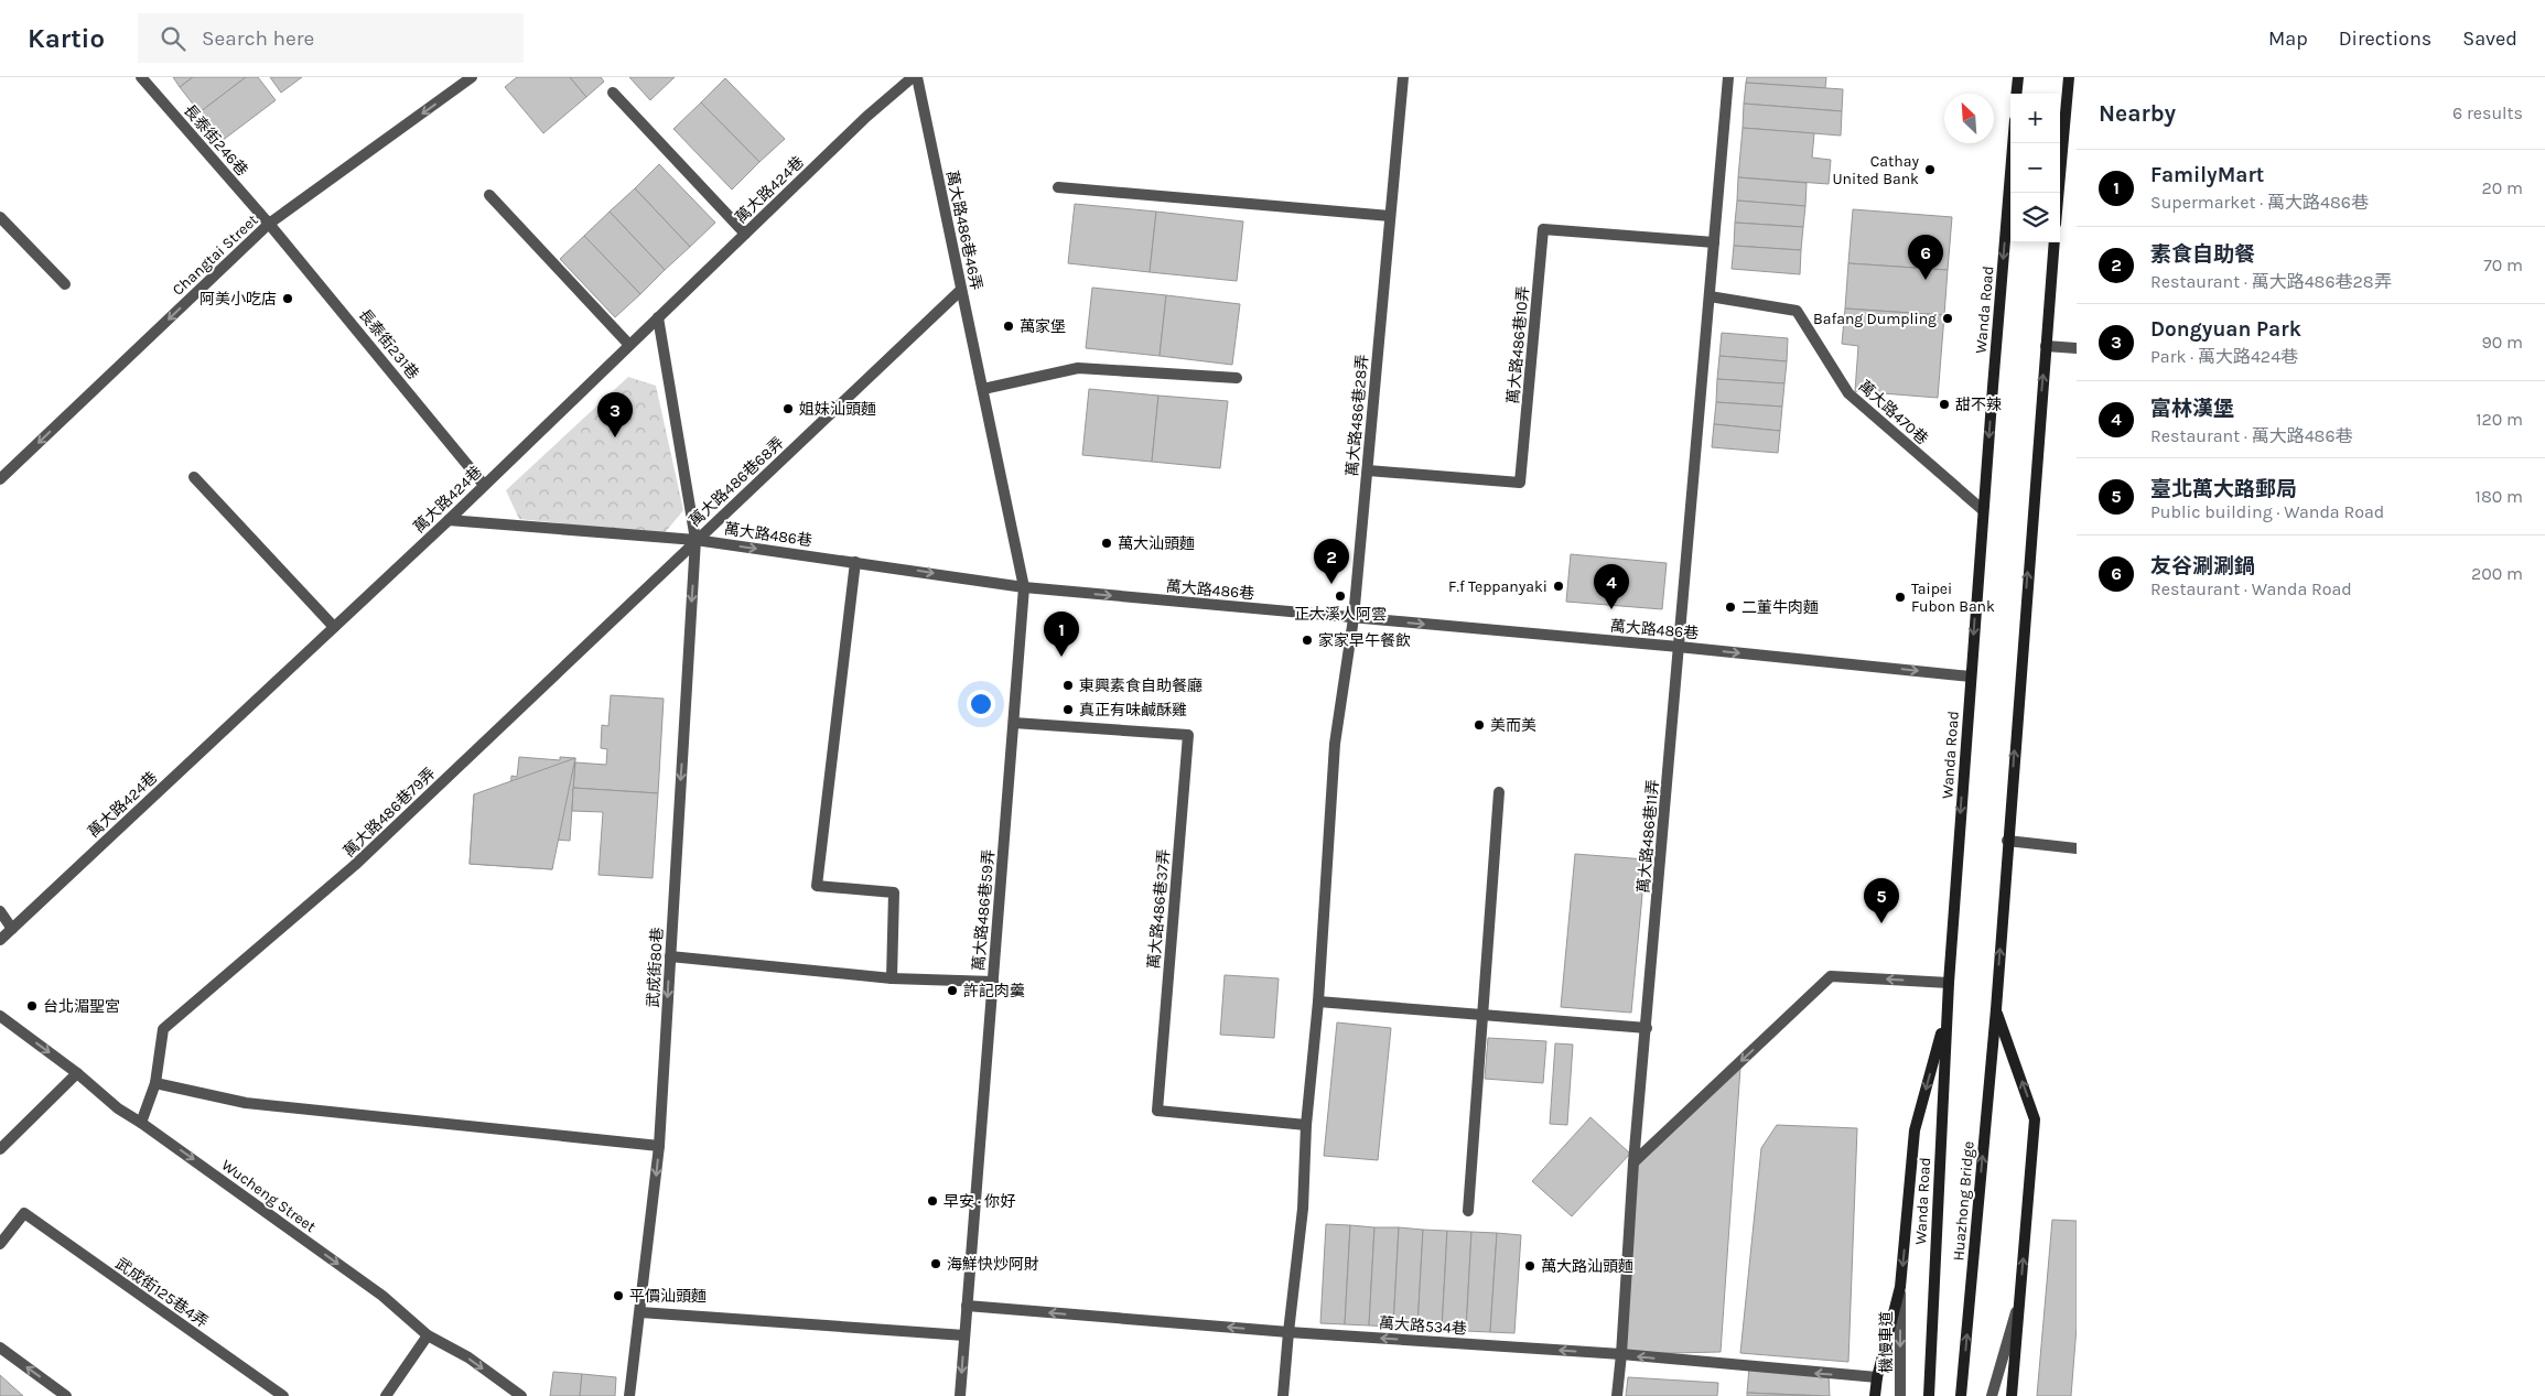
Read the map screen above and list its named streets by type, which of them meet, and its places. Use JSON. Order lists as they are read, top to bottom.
{
  "streets": {
    "main road": ["Wanda Road", "Huazhong Bridge"],
    "street": [
      "長泰街246巷",
      "萬大路424巷",
      "萬大路486巷46弄",
      "Changtai Street",
      "長泰街231巷",
      "萬大路486巷10弄",
      "萬大路470巷",
      "萬大路486巷28弄",
      "萬大路486巷68弄",
      "萬大路486巷",
      "萬大路486巷79弄",
      "萬大路486巷11弄",
      "萬大路486巷37弄",
      "萬大路486巷59弄",
      "武成街80巷",
      "Wucheng Street",
      "武成街125巷4弄",
      "萬大路534巷",
      "機慢車道"
    ]
  },
  "crossings": [
    ["長泰街246巷", "Changtai Street"],
    ["長泰街246巷", "長泰街231巷"],
    ["萬大路424巷", "長泰街231巷"],
    ["萬大路424巷", "萬大路486巷68弄"],
    ["萬大路424巷", "萬大路486巷"],
    ["萬大路486巷46弄", "萬大路486巷68弄"],
    ["萬大路486巷46弄", "萬大路486巷"],
    ["萬大路486巷46弄", "萬大路486巷59弄"],
    ["Changtai Street", "長泰街231巷"],
    ["Wanda Road", "萬大路470巷"],
    ["Wanda Road", "萬大路486巷"],
    ["萬大路486巷10弄", "萬大路486巷28弄"],
    ["萬大路486巷28弄", "萬大路486巷"],
    ["萬大路486巷68弄", "萬大路486巷"],
    ["萬大路486巷68弄", "萬大路486巷79弄"],
    ["萬大路486巷68弄", "武成街80巷"],
    ["萬大路486巷", "萬大路486巷79弄"],
    ["萬大路486巷", "萬大路486巷11弄"],
    ["萬大路486巷", "萬大路486巷59弄"],
    ["萬大路486巷", "武成街80巷"],
    ["萬大路486巷79弄", "武成街80巷"],
    ["萬大路486巷79弄", "Wucheng Street"],
    ["萬大路486巷11弄", "萬大路534巷"],
    ["萬大路486巷37弄", "萬大路486巷59弄"],
    ["萬大路486巷59弄", "萬大路534巷"]
  ],
  "one_way": [
    "Changtai Street",
    "萬大路486巷",
    "武成街80巷",
    "Wucheng Street",
    "萬大路534巷",
    "機慢車道"
  ],
  "places": [
    "Cathay United Bank",
    "阿美小吃店",
    "Bafang Dumpling",
    "萬家堡",
    "甜不辣",
    "姐妹汕頭麵",
    "萬大汕頭麵",
    "F.f Teppanyaki",
    "正大溪人阿雲",
    "Taipei Fubon Bank",
    "二董牛肉麵",
    "家家早午餐飲",
    "東興素食自助餐廳",
    "真正有味鹹酥雞",
    "美而美",
    "許記肉羹",
    "台北湄聖宮",
    "早安 · 你好",
    "海鮮快炒阿財",
    "萬大路汕頭麵",
    "平價汕頭麵"
  ],
  "north": "top left",
  "page": {
    "header": "Kartio",
    "search": "Search here",
    "nav": ["Map", "Directions", "Saved"],
    "heading": ["Nearby", "6 results"],
    "map_buttons": ["+", "−"],
    "list": [
      {
        "mark": "1",
        "name": "FamilyMart",
        "note": "Supermarket · 萬大路486巷",
        "value": "20 m"
      },
      {
        "mark": "2",
        "name": "素食自助餐",
        "note": "Restaurant · 萬大路486巷28弄",
        "value": "70 m"
      },
      {
        "mark": "3",
        "name": "Dongyuan Park",
        "note": "Park · 萬大路424巷",
        "value": "90 m"
      },
      {
        "mark": "4",
        "name": "富林漢堡",
        "note": "Restaurant · 萬大路486巷",
        "value": "120 m"
      },
      {
        "mark": "5",
        "name": "臺北萬大路郵局",
        "note": "Public building · Wanda Road",
        "value": "180 m"
      },
      {
        "mark": "6",
        "name": "友谷涮涮鍋",
        "note": "Restaurant · Wanda Road",
        "value": "200 m"
      }
    ],
    "pins": [
      "6",
      "3",
      "2",
      "4",
      "1",
      "5"
    ]
  }
}
